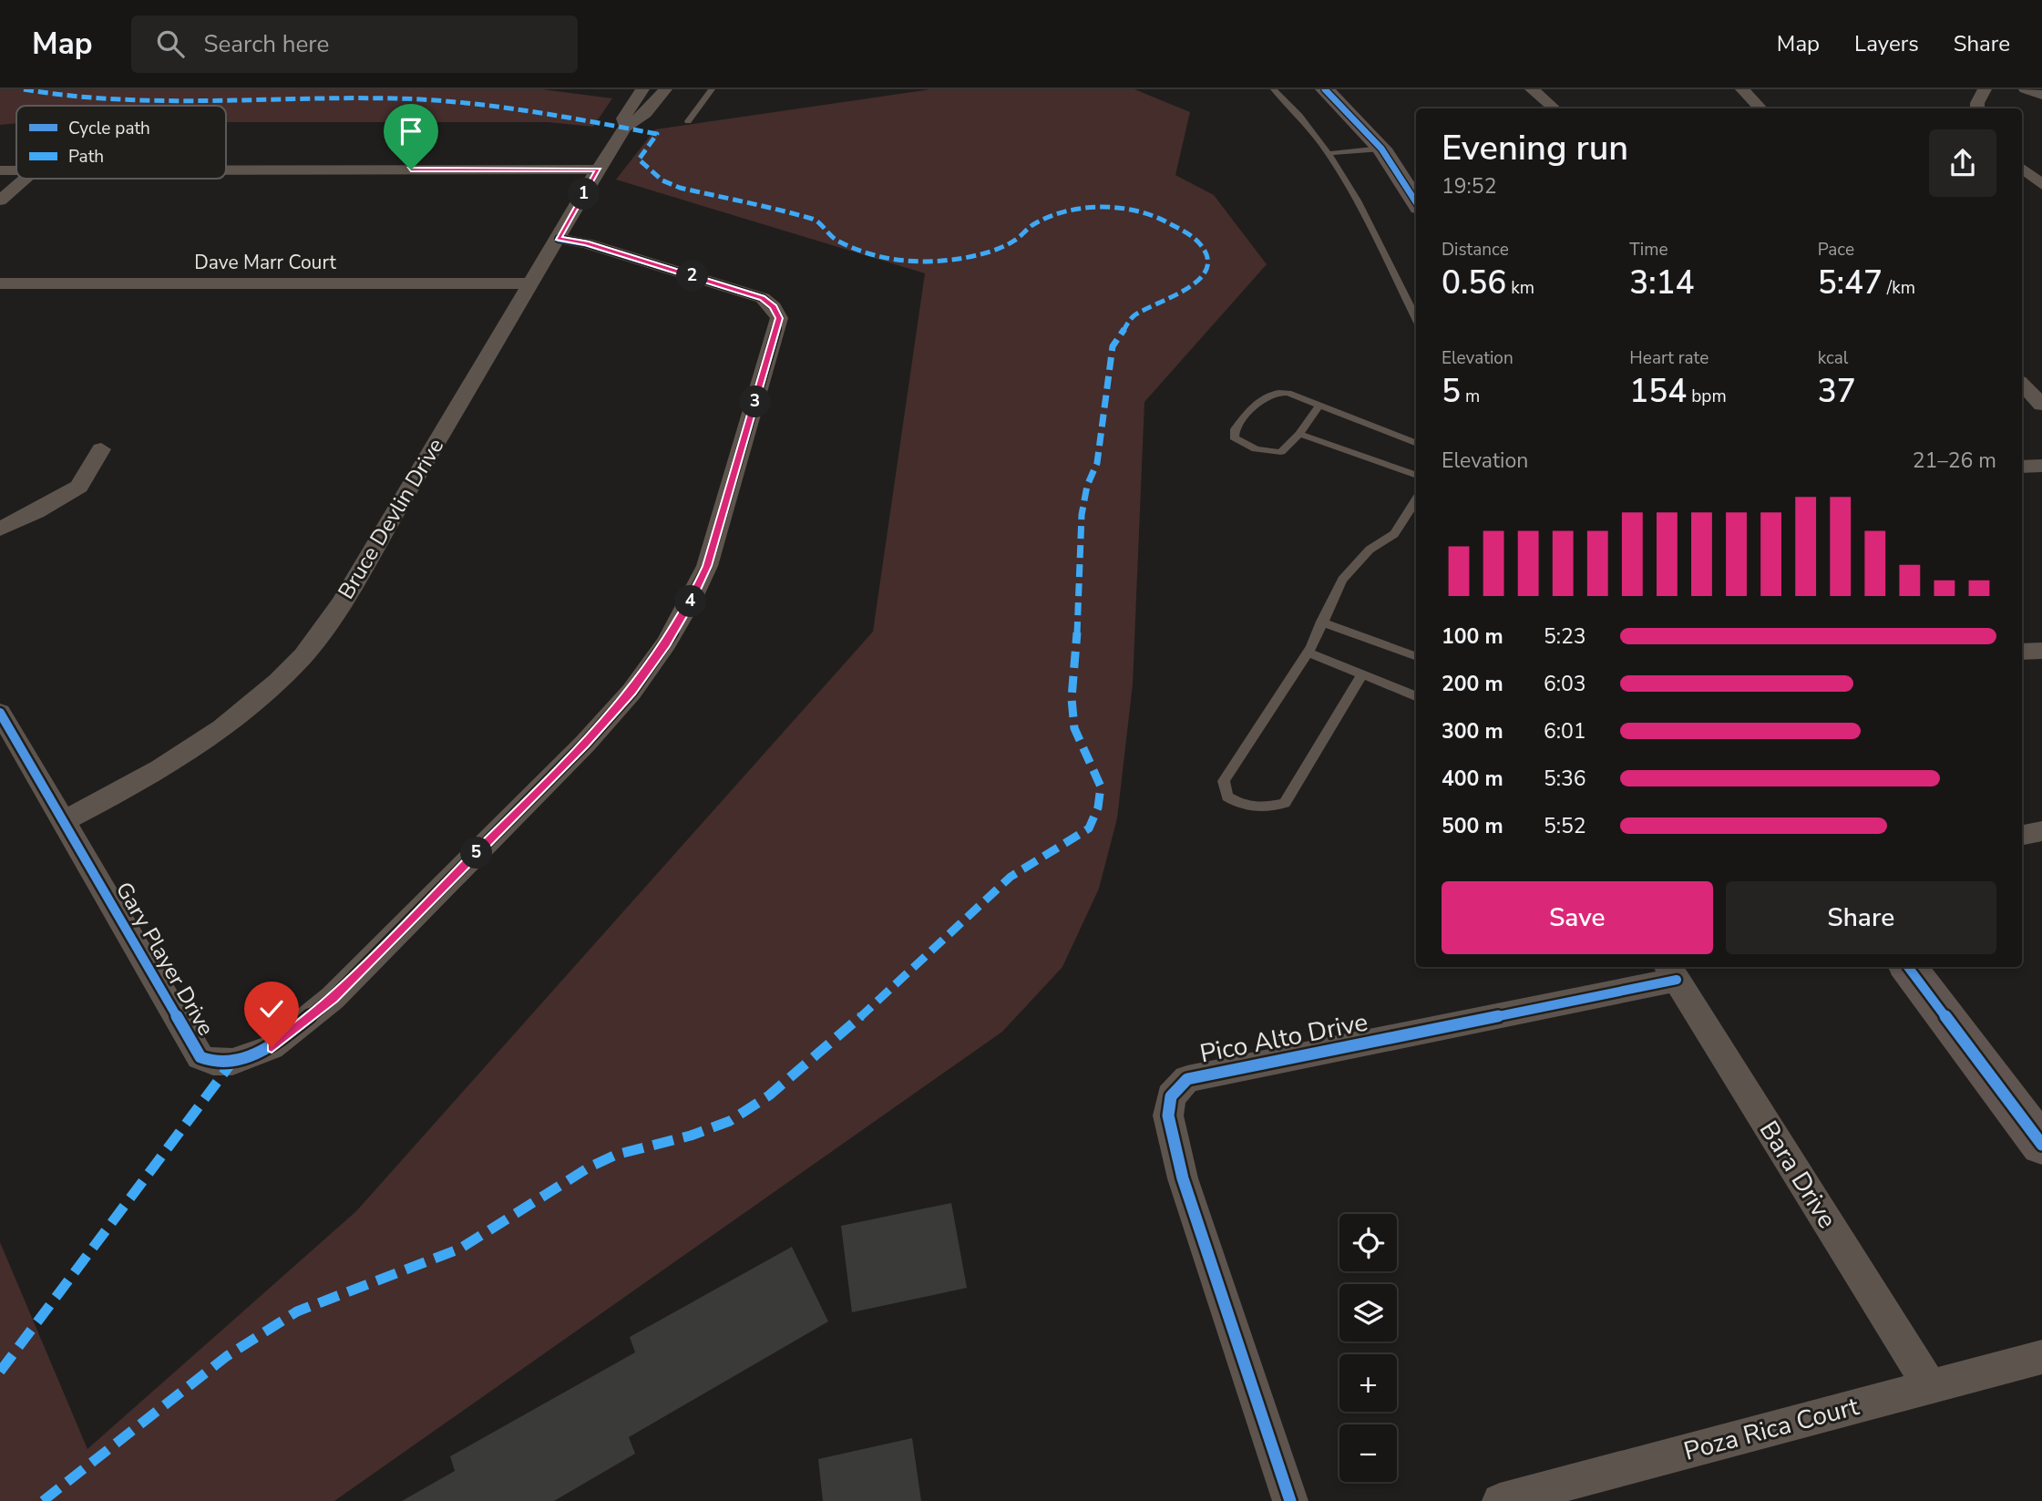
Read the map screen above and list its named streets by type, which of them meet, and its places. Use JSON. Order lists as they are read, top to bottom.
{
  "streets": {
    "street": [
      "Dave Marr Court",
      "Bruce Devlin Drive",
      "Gary Player Drive",
      "Pico Alto Drive",
      "Bara Drive",
      "Poza Rica Court"
    ]
  },
  "crossings": [
    ["Dave Marr Court", "Bruce Devlin Drive"],
    ["Bruce Devlin Drive", "Gary Player Drive"],
    ["Pico Alto Drive", "Bara Drive"],
    ["Bara Drive", "Poza Rica Court"]
  ],
  "legend": ["Cycle path", "Path"],
  "page": {
    "header": "Map",
    "search": "Search here",
    "nav": ["Map", "Layers", "Share"],
    "heading": ["Evening run", "19:52"],
    "pins": [
      "1",
      "2",
      "3",
      "4",
      "5"
    ],
    "stats": [
      ["Distance", "0.56 km"],
      ["Time", "3:14"],
      ["Pace", "5:47 /km"],
      ["Elevation", "5 m"],
      ["Heart rate", "154 bpm"],
      ["kcal", "37"]
    ],
    "chart": ["Elevation", "21–26 m"],
    "list": [
      {
        "name": "100 m",
        "note": "5:23"
      },
      {
        "name": "200 m",
        "note": "6:03"
      },
      {
        "name": "300 m",
        "note": "6:01"
      },
      {
        "name": "400 m",
        "note": "5:36"
      },
      {
        "name": "500 m",
        "note": "5:52"
      }
    ],
    "buttons": ["Save", "Share"],
    "map_buttons": ["+", "−"]
  }
}
